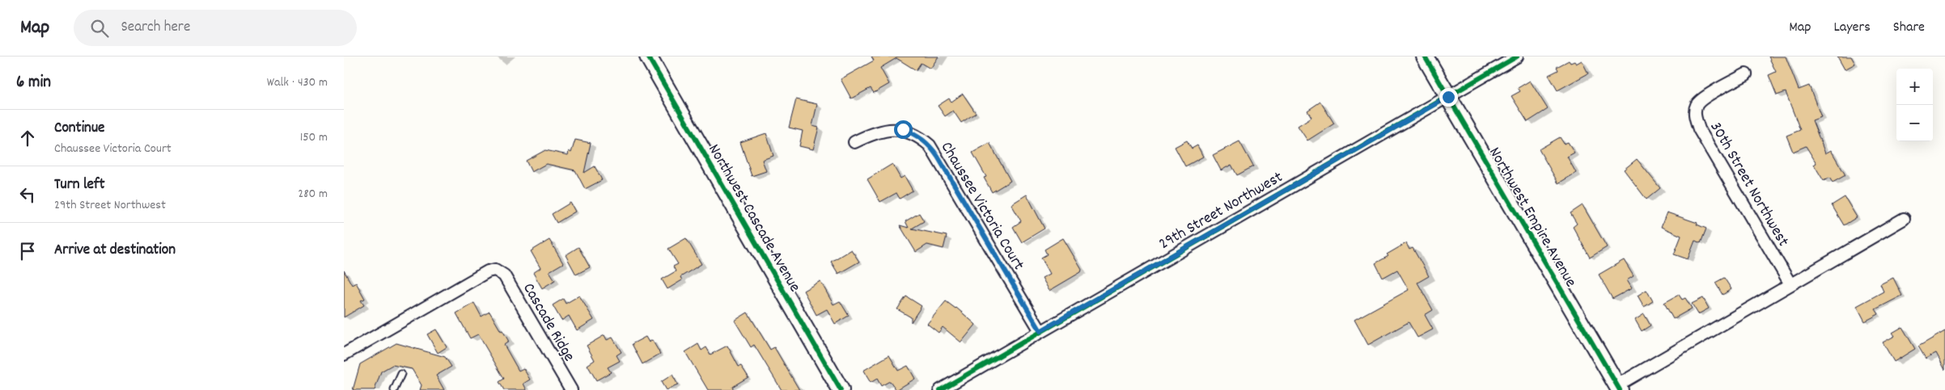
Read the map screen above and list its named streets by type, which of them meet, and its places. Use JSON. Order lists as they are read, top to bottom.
{
  "streets": {
    "street": [
      "30th Street Northwest",
      "Chaussee Victoria Court",
      "29th Street Northwest",
      "Northwest Empire Avenue",
      "Northwest Cascade Avenue",
      "Cascade Ridge"
    ]
  },
  "crossings": [
    ["Chaussee Victoria Court", "29th Street Northwest"],
    ["29th Street Northwest", "Northwest Empire Avenue"]
  ],
  "page": {
    "header": "Map",
    "search": "Search here",
    "nav": ["Map", "Layers", "Share"],
    "heading": ["6 min", "Walk · 430 m"],
    "map_buttons": ["+", "−"],
    "list": [
      ["Continue", "Chaussee Victoria Court", "150 m"],
      ["Turn left", "29th Street Northwest", "280 m"],
      "Arrive at destination"
    ]
  }
}
